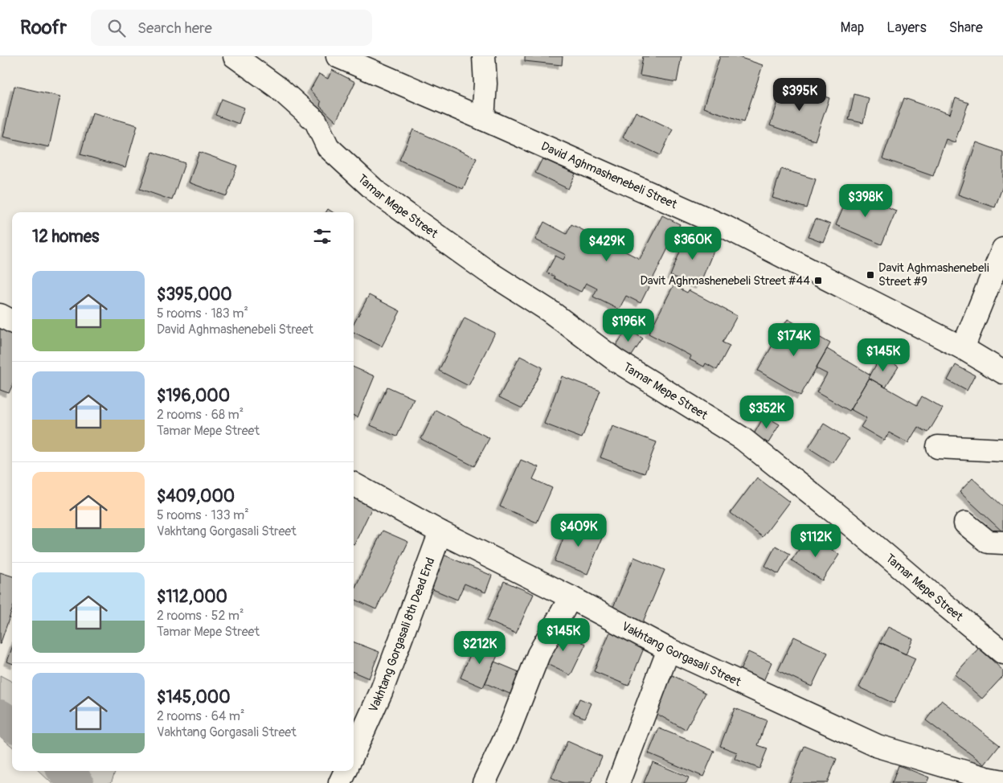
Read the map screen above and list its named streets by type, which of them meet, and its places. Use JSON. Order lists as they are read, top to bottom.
{
  "streets": {
    "street": [
      "David Aghmashenebeli Street",
      "Tamar Mepe Street",
      "Vakhtang Gorgasali 8th Dead End",
      "Vakhtang Gorgasali Street"
    ]
  },
  "crossings": [
    ["Vakhtang Gorgasali 8th Dead End", "Vakhtang Gorgasali Street"]
  ],
  "places": {
    "transit": ["Davit Aghmashenebeli Street #9", "Davit Aghmashenebeli Street #44"]
  },
  "page": {
    "header": "Roofr",
    "search": "Search here",
    "nav": ["Map", "Layers", "Share"],
    "price": [
      "$395K",
      "$398K",
      "$360K",
      "$429K",
      "$196K",
      "$174K",
      "$145K",
      "$352K",
      "$409K",
      "$112K",
      "$145K",
      "$212K"
    ],
    "heading": "12 homes",
    "list": [
      {
        "name": "$395,000",
        "note": "5 rooms · 183 m² · David Aghmashenebeli Street"
      },
      {
        "name": "$196,000",
        "note": "2 rooms · 68 m² · Tamar Mepe Street"
      },
      {
        "name": "$409,000",
        "note": "5 rooms · 133 m² · Vakhtang Gorgasali Street"
      },
      {
        "name": "$112,000",
        "note": "2 rooms · 52 m² · Tamar Mepe Street"
      },
      {
        "name": "$145,000",
        "note": "2 rooms · 64 m² · Vakhtang Gorgasali Street"
      }
    ]
  }
}
